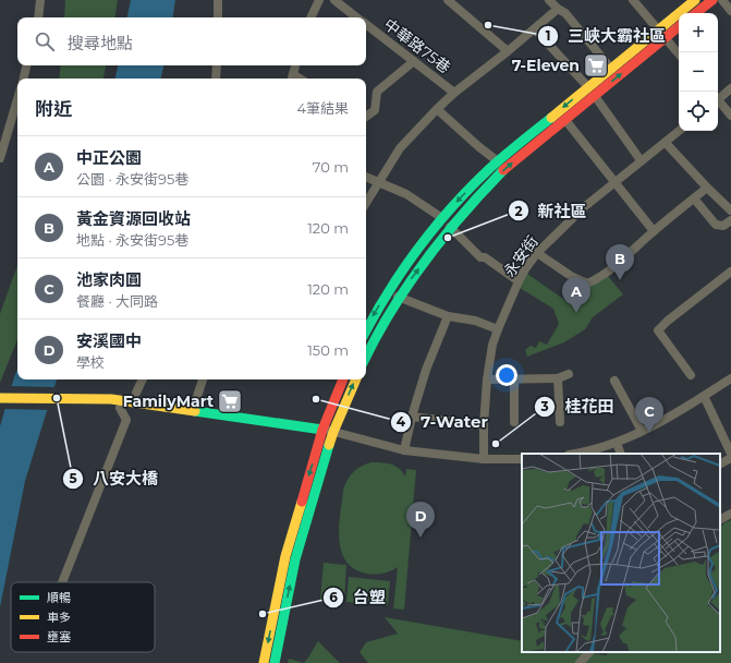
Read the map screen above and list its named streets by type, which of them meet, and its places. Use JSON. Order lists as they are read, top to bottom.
{
  "streets": {
    "street": ["中華路75巷", "永安街"]
  },
  "places": {
    "other": [
      "三峽大霸社區",
      "新社區",
      "八安大橋",
      "7-Water",
      "桂花田",
      "台塑"
    ],
    "supermarket": ["7-Eleven", "FamilyMart"]
  },
  "legend": ["順暢", "車多", "壅塞"],
  "page": {
    "map_buttons": ["+", "−"],
    "search": "搜尋地點",
    "heading": ["附近", "4筆結果"],
    "list": [
      {
        "mark": "A",
        "name": "中正公園",
        "note": "公園 · 永安街95巷",
        "value": "70 m"
      },
      {
        "mark": "B",
        "name": "黃金資源回收站",
        "note": "地點 · 永安街95巷",
        "value": "120 m"
      },
      {
        "mark": "C",
        "name": "池家肉圓",
        "note": "餐廳 · 大同路",
        "value": "120 m"
      },
      {
        "mark": "D",
        "name": "安溪國中",
        "note": "學校",
        "value": "150 m"
      }
    ],
    "pins": [
      "B",
      "A",
      "C",
      "D"
    ]
  }
}
